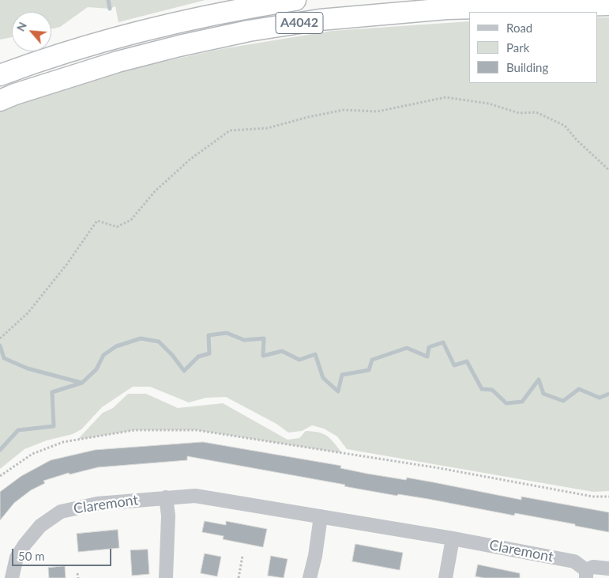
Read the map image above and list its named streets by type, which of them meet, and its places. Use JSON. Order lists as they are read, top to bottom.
{
  "streets": {
    "highway": ["A4042"],
    "street": ["Claremont"]
  },
  "legend": ["Road", "Park", "Building"],
  "scale_bar": "50 m",
  "north": "top left"
}
